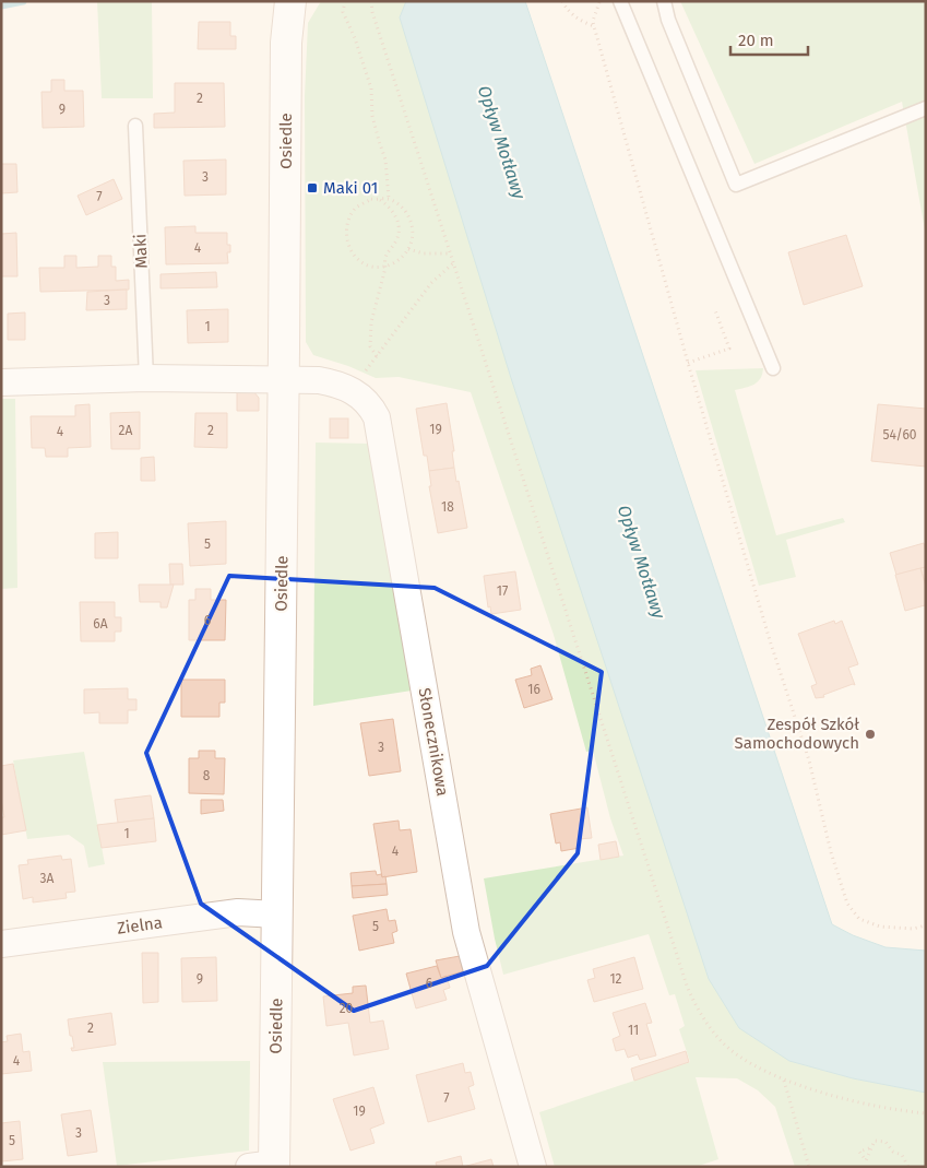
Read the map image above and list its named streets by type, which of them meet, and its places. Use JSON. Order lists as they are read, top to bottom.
{
  "streets": {
    "street": ["Osiedle", "Słonecznikowa", "Zielna"],
    "lane": ["Maki"]
  },
  "crossings": [
    ["Osiedle", "Słonecznikowa"],
    ["Osiedle", "Zielna"]
  ],
  "water": ["Opływ Motławy"],
  "places": {
    "transit": ["Maki 01"],
    "other": ["Zespół Szkół Samochodowych"]
  },
  "house_numbers": [
    "2",
    "9",
    "3",
    "7",
    "4",
    "3",
    "1",
    "19",
    "2A",
    "2",
    "4",
    "54/60",
    "18",
    "5",
    "17",
    "6",
    "6A",
    "16",
    "3",
    "8",
    "1",
    "4",
    "3A",
    "5",
    "9",
    "12",
    "6",
    "20",
    "2",
    "11",
    "4",
    "7",
    "19",
    "3",
    "5"
  ],
  "scale_bar": "20 m"
}
